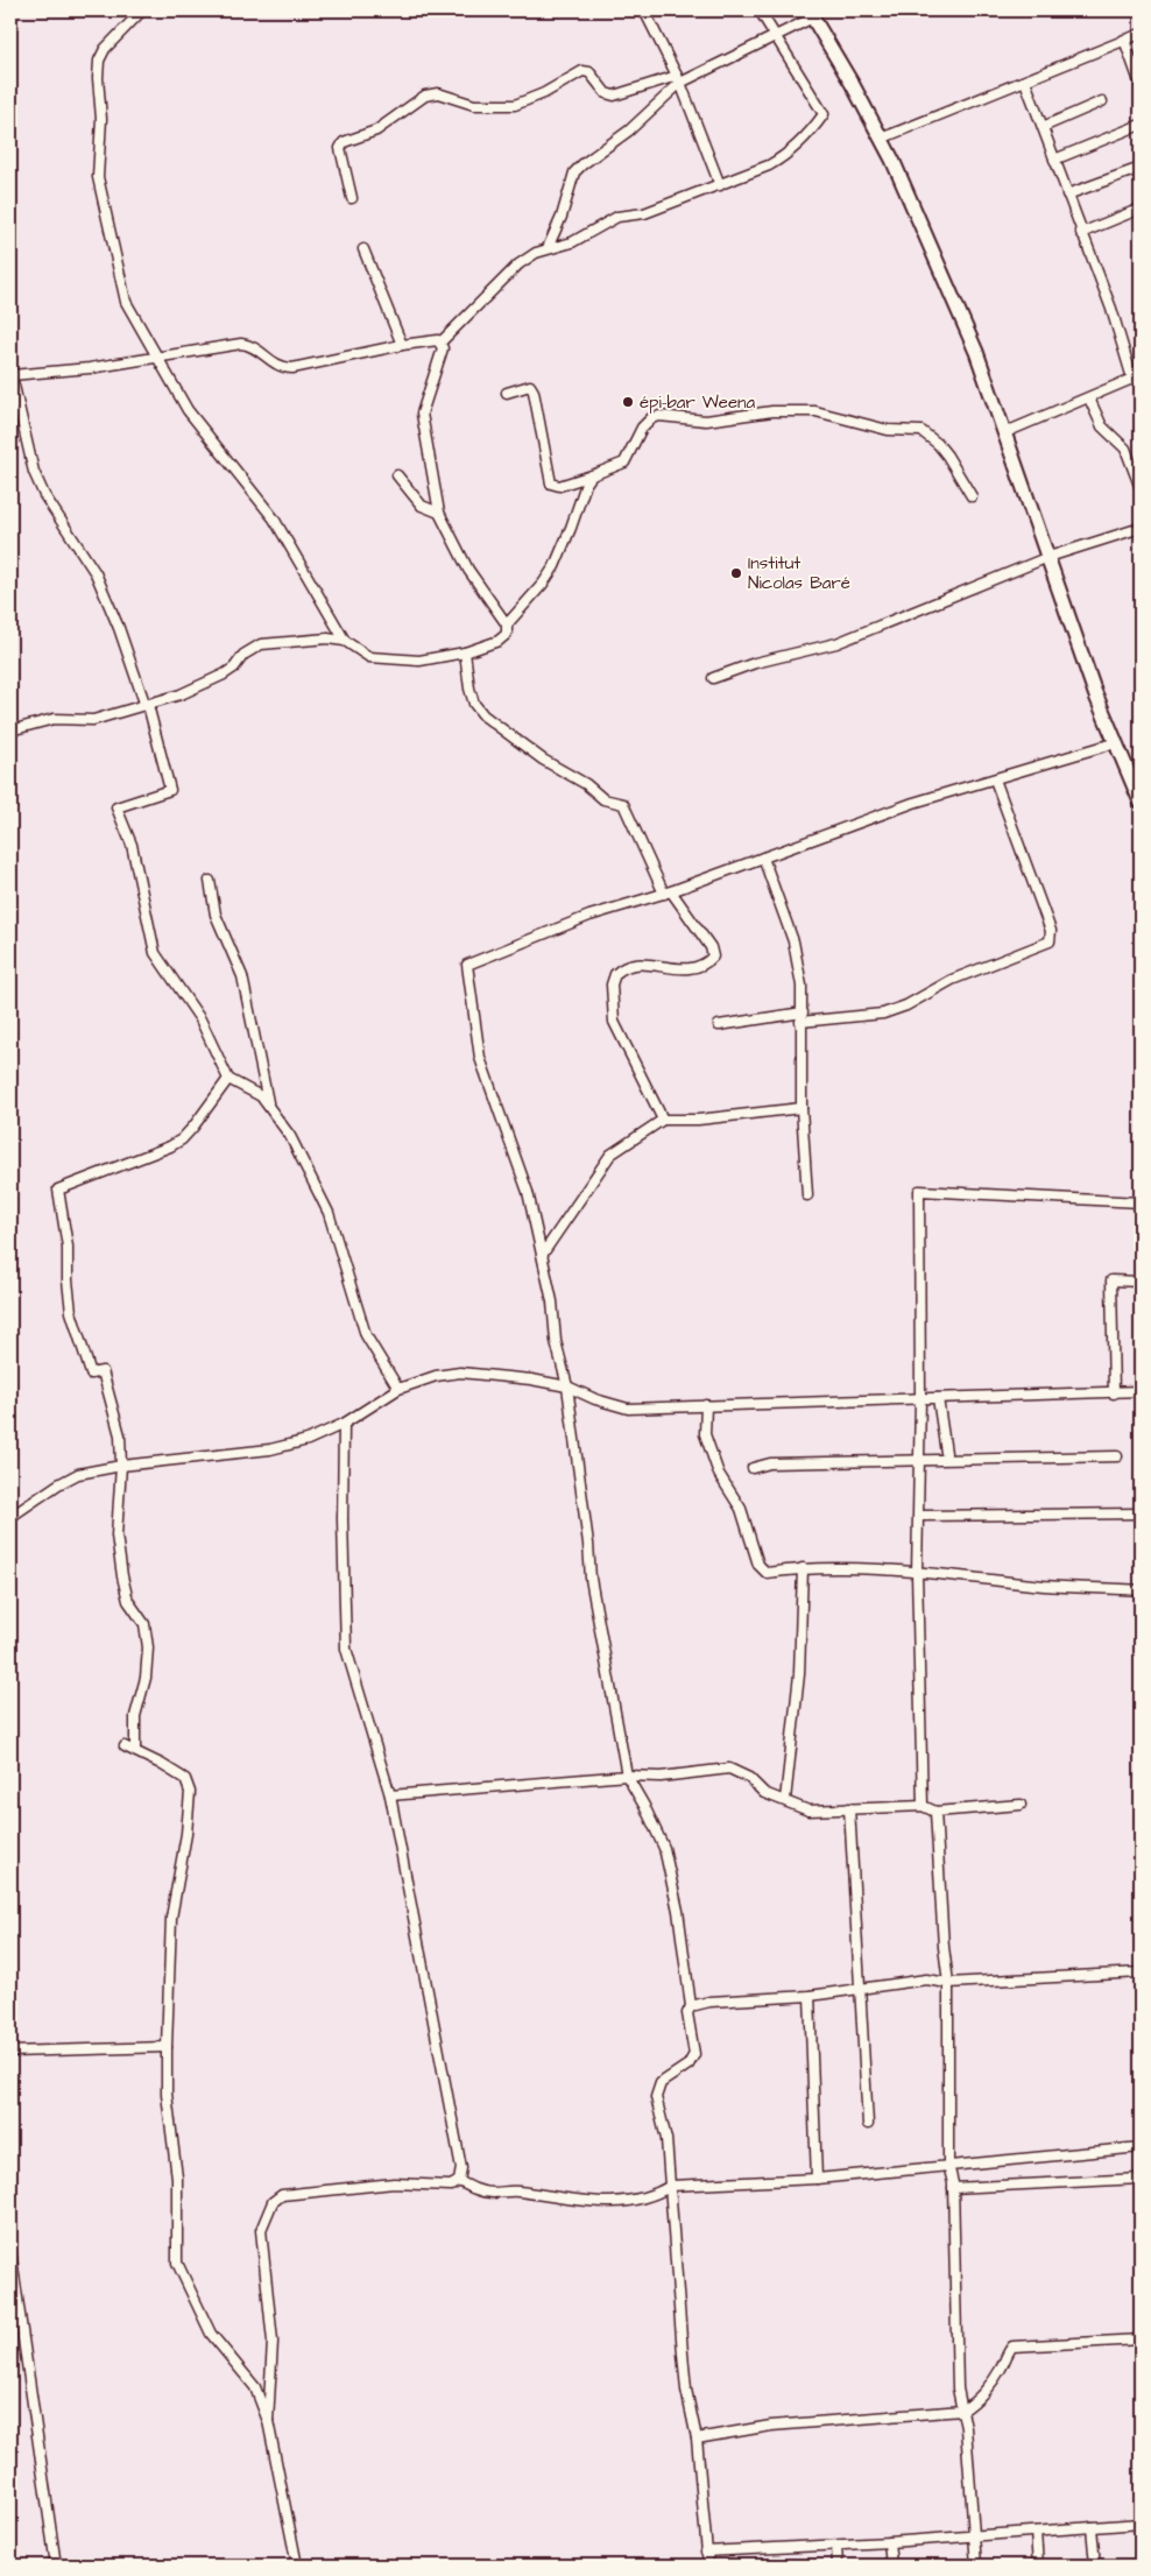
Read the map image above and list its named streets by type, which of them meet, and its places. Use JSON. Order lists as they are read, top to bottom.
{
  "places": ["épi-bar Weena", "Institut Nicolas Baré"]
}
